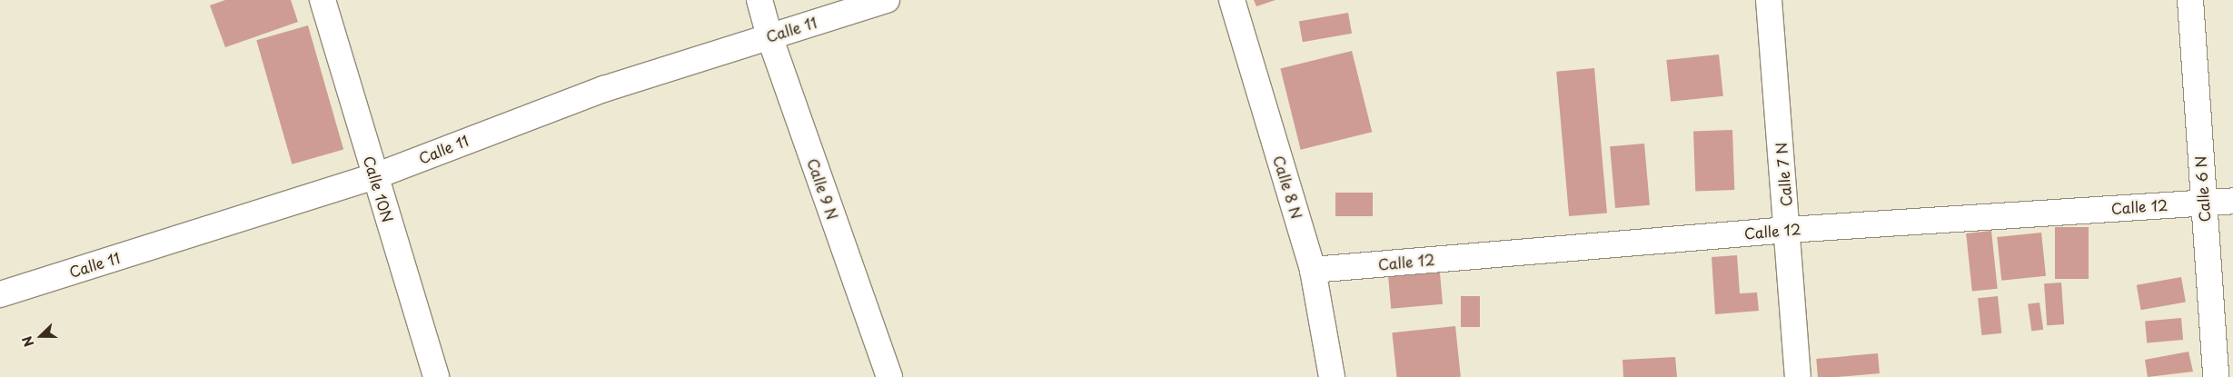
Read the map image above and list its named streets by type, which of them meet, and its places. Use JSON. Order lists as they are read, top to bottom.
{
  "streets": {
    "street": [
      "Calle 11",
      "Calle 7 N",
      "Calle 8 N",
      "Calle 10N",
      "Calle 9 N",
      "Calle 6 N",
      "Calle 12"
    ]
  },
  "crossings": [
    ["Calle 11", "Calle 10N"],
    ["Calle 11", "Calle 9 N"],
    ["Calle 7 N", "Calle 12"],
    ["Calle 8 N", "Calle 12"],
    ["Calle 6 N", "Calle 12"]
  ],
  "north": "left"
}
